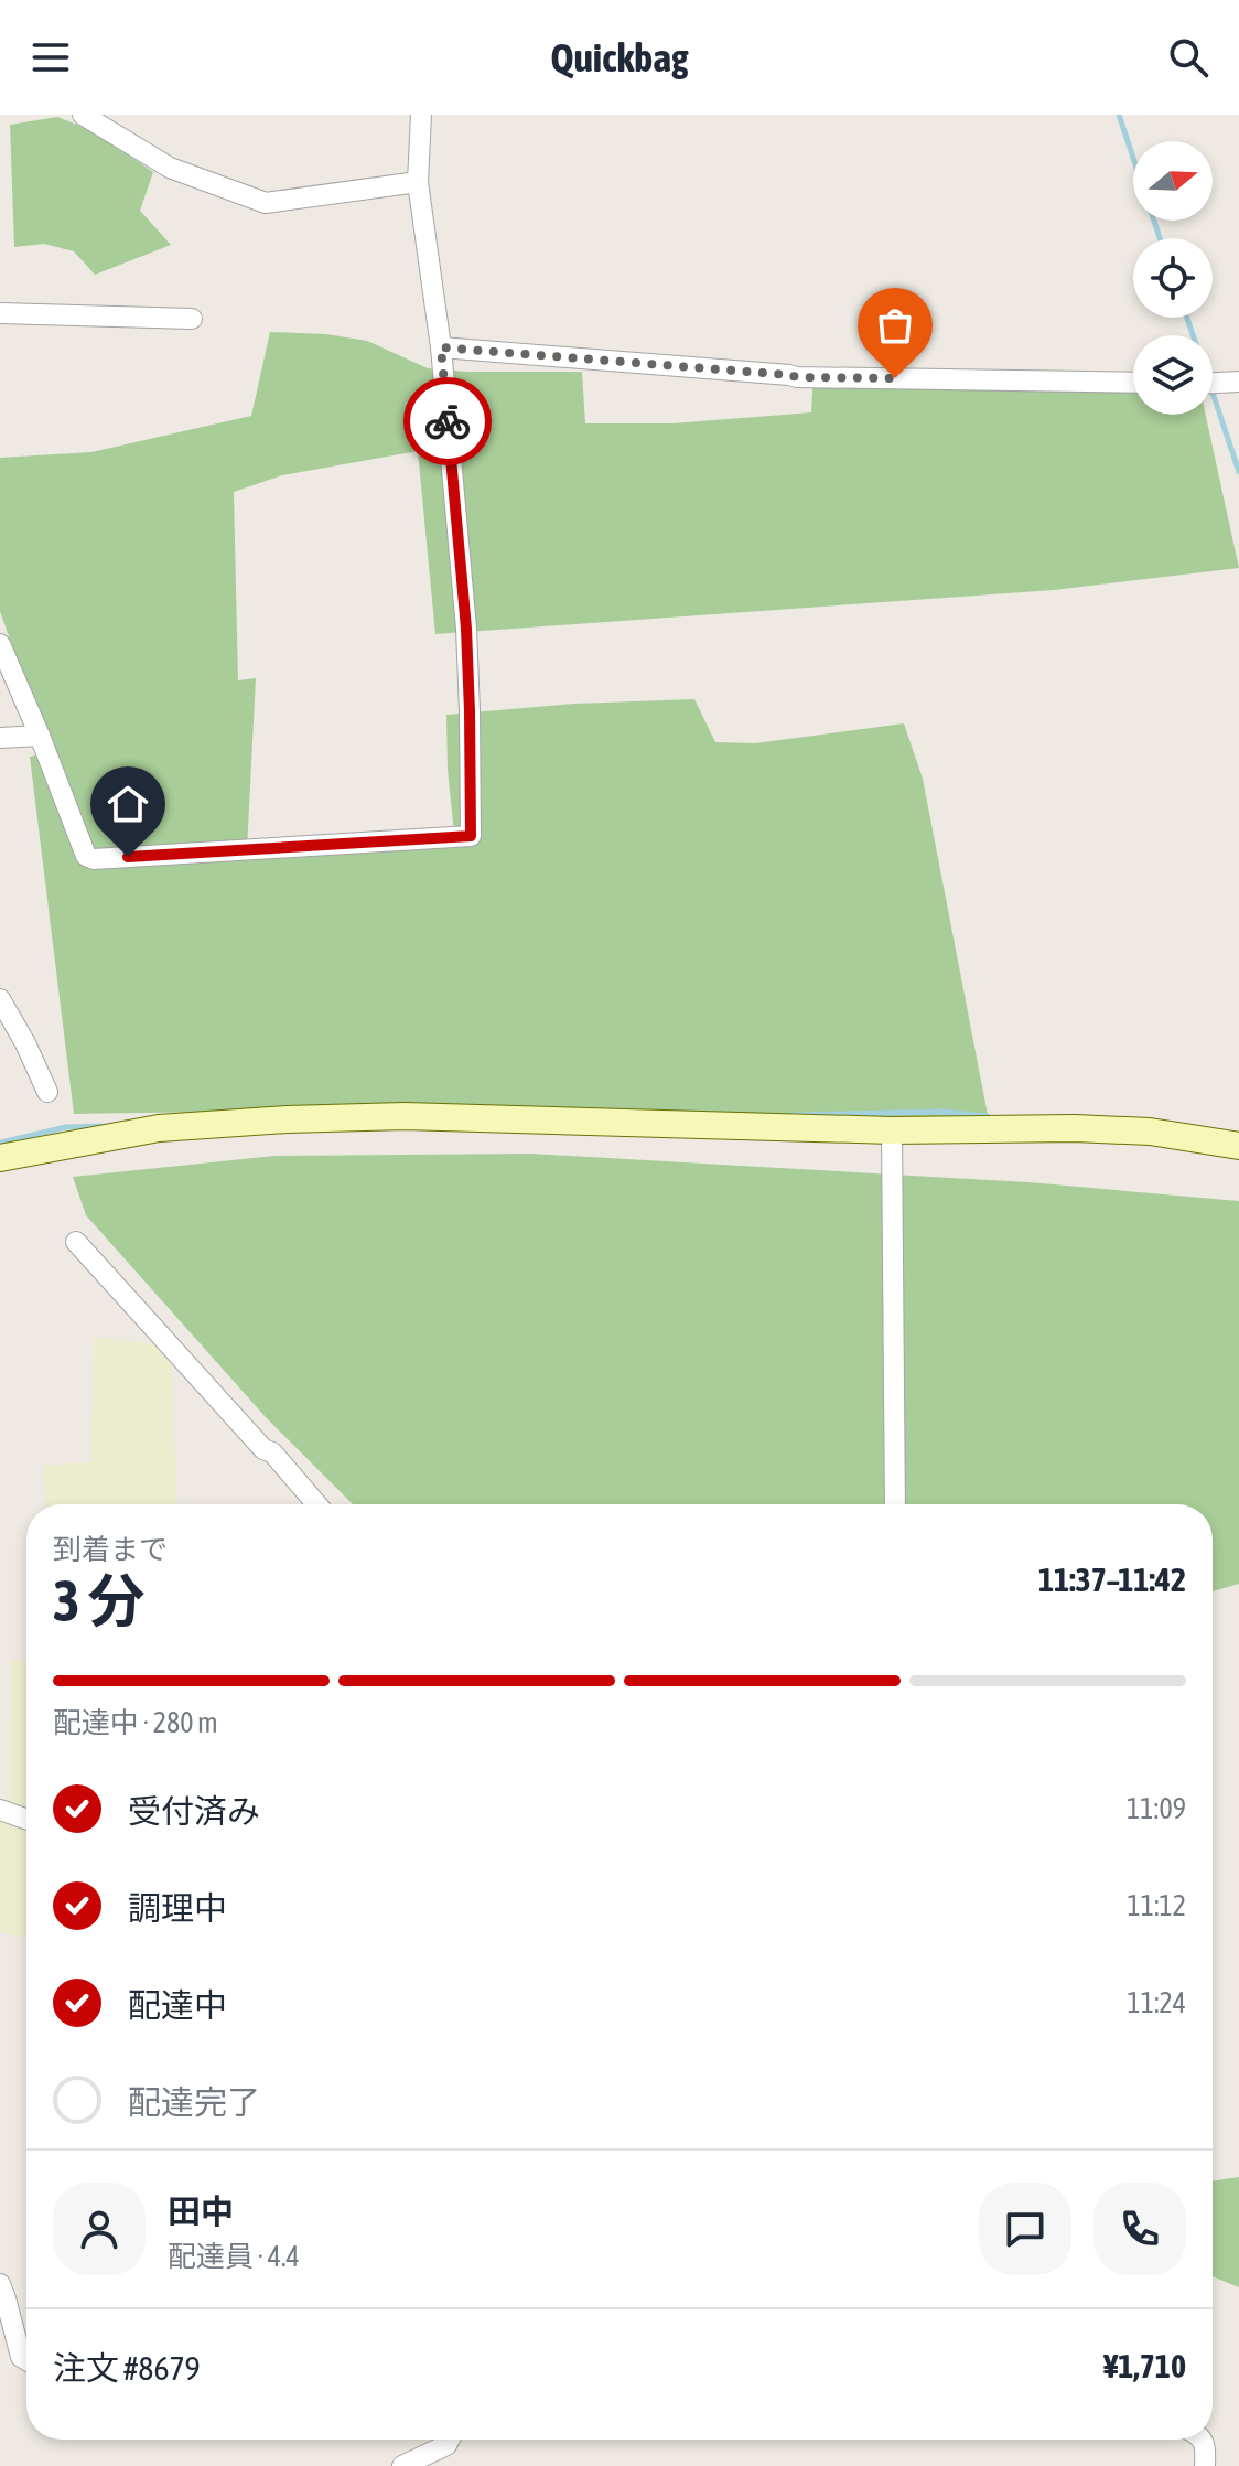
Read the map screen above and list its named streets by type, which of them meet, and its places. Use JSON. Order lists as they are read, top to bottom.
{
  "north": "right",
  "page": {
    "header": "Quickbag",
    "heading": ["3 分", "到着まで", "11:37–11:42"],
    "panel": [
      "田中",
      "配達員 · 4.4",
      "注文 #8679",
      "¥1,710"
    ],
    "bar": "配達中 · 280 m",
    "list": [
      ["受付済み", "11:09"],
      ["調理中", "11:12"],
      ["配達中", "11:24"],
      "配達完了"
    ]
  }
}
